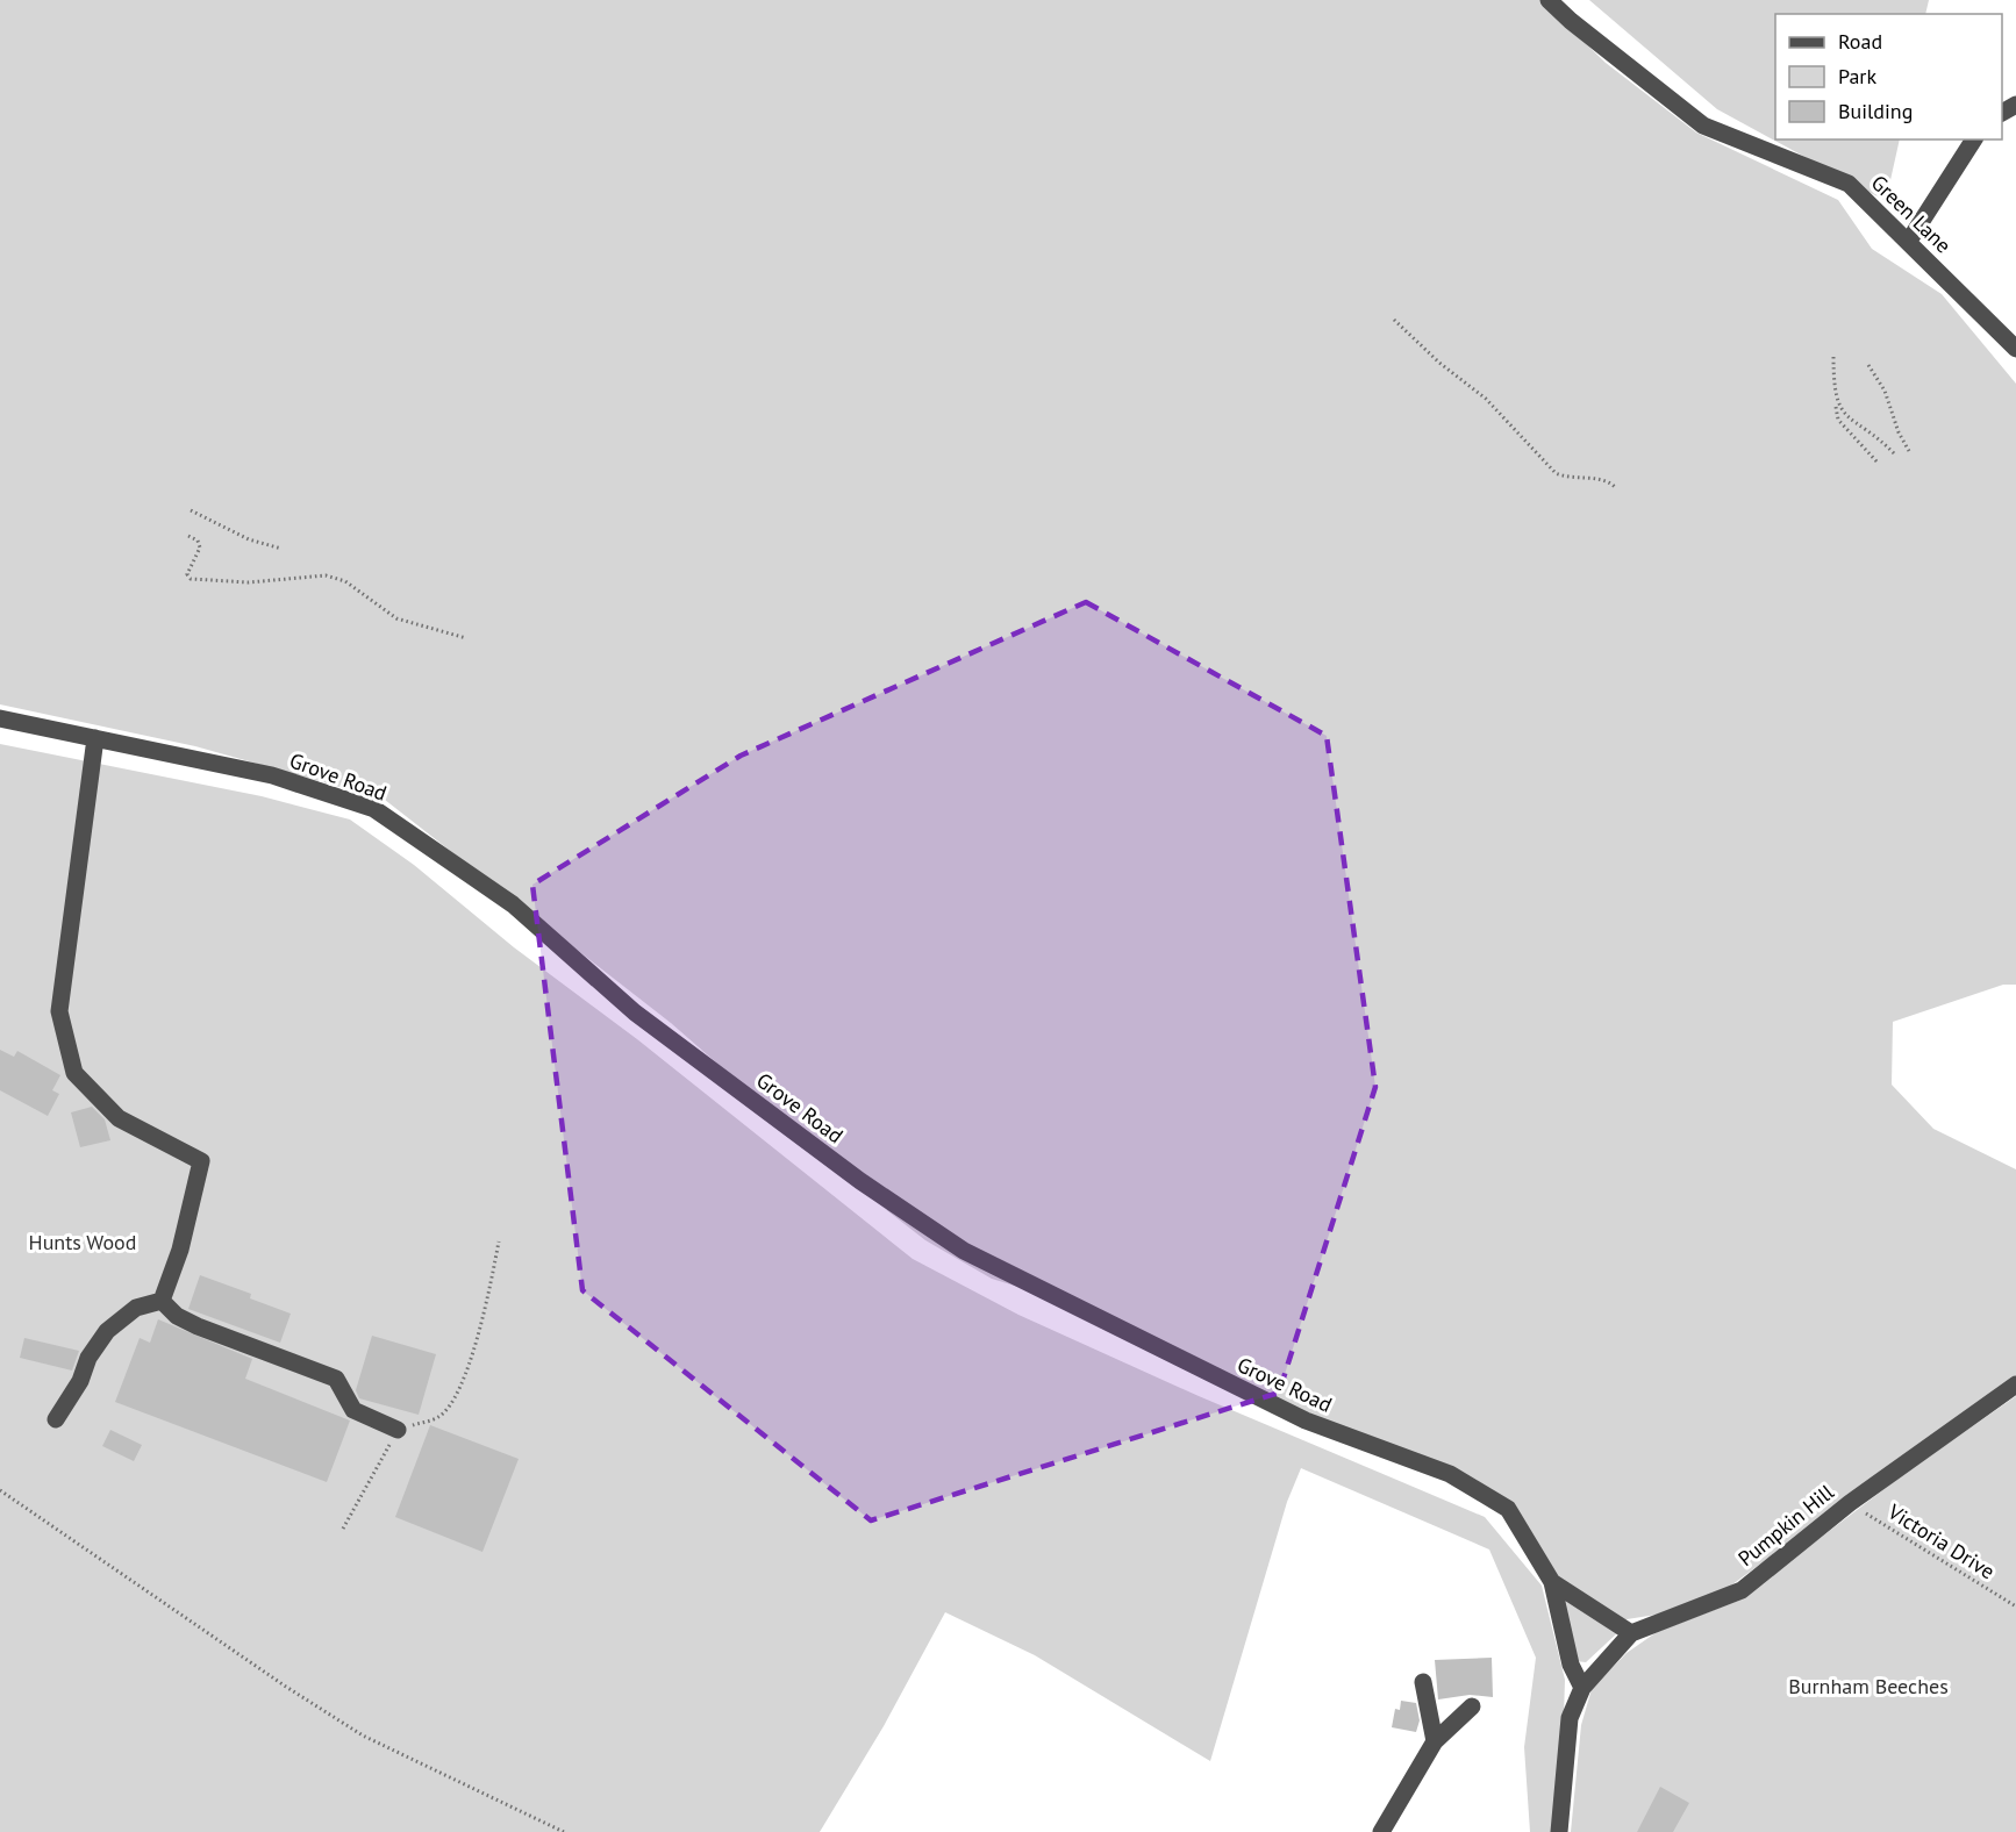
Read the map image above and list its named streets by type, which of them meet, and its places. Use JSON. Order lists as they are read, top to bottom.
{
  "streets": {
    "street": ["Green Lane", "Grove Road", "Pumpkin Hill"],
    "path": ["Victoria Drive"]
  },
  "crossings": [
    ["Grove Road", "Pumpkin Hill"],
    ["Pumpkin Hill", "Victoria Drive"]
  ],
  "parks": ["Hunts Wood", "Burnham Beeches"],
  "legend": ["Road", "Park", "Building"]
}
